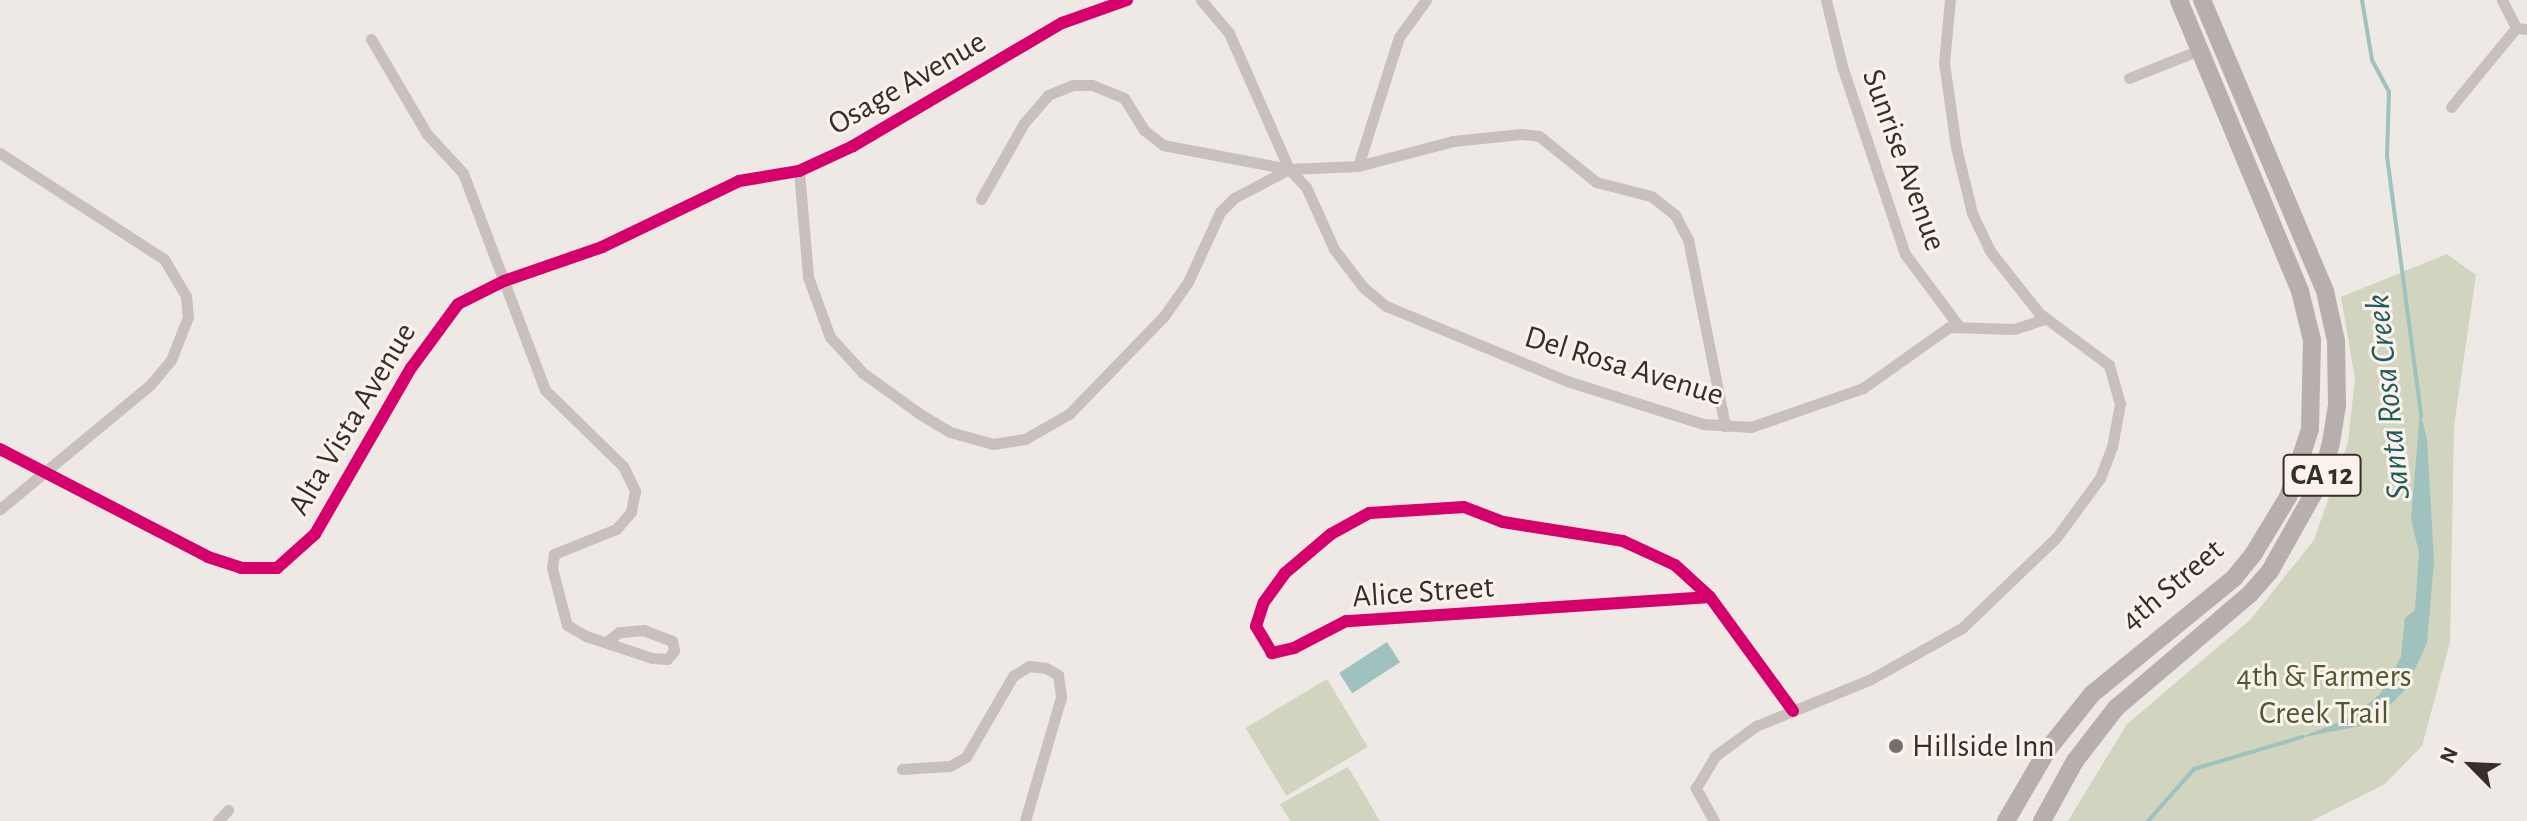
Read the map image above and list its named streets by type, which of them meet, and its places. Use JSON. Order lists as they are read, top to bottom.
{
  "streets": {
    "main road": ["CA 12", "4th Street"],
    "street": [
      "Osage Avenue",
      "Sunrise Avenue",
      "Del Rosa Avenue",
      "Alta Vista Avenue",
      "Alice Street"
    ]
  },
  "crossings": [
    ["Osage Avenue", "Alta Vista Avenue"],
    ["Sunrise Avenue", "Del Rosa Avenue"],
    ["CA 12", "4th Street"]
  ],
  "water": ["Santa Rosa Creek"],
  "parks": ["4th & Farmers Creek Trail"],
  "places": ["Hillside Inn"],
  "north": "top left"
}
